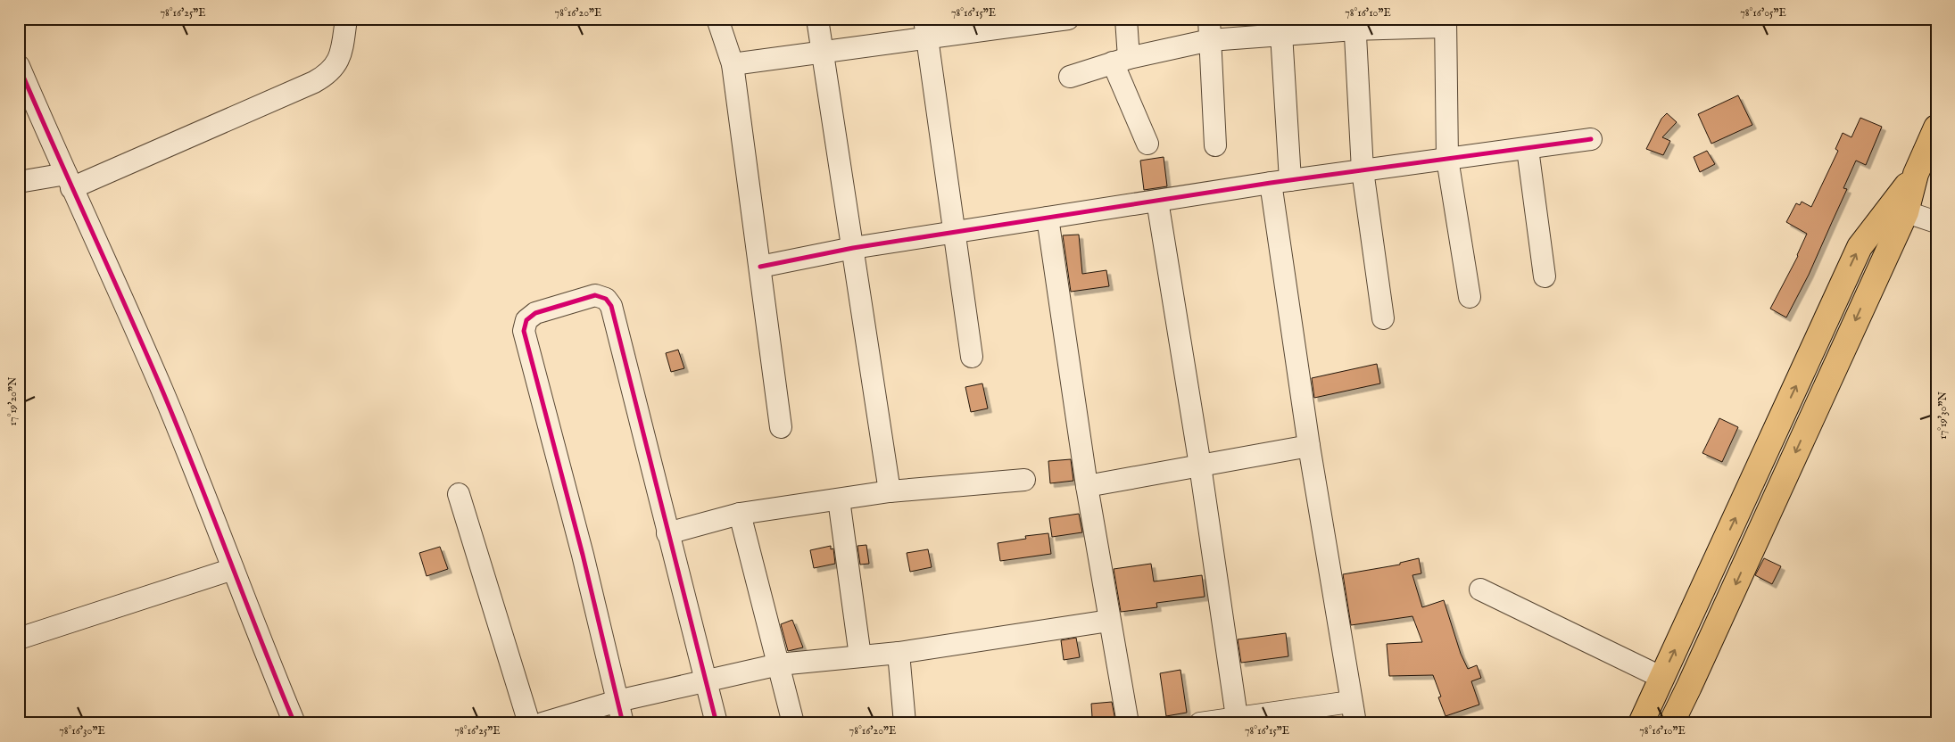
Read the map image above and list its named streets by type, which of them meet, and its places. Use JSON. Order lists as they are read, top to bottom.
{
  "coordinates": [
    "78°16'25\"E",
    "78°16'20\"E",
    "78°16'15\"E",
    "78°16'10\"E",
    "78°16'05\"E",
    "17°19'20\"N",
    "17°19'30\"N",
    "78°16'30\"E"
  ]
}
